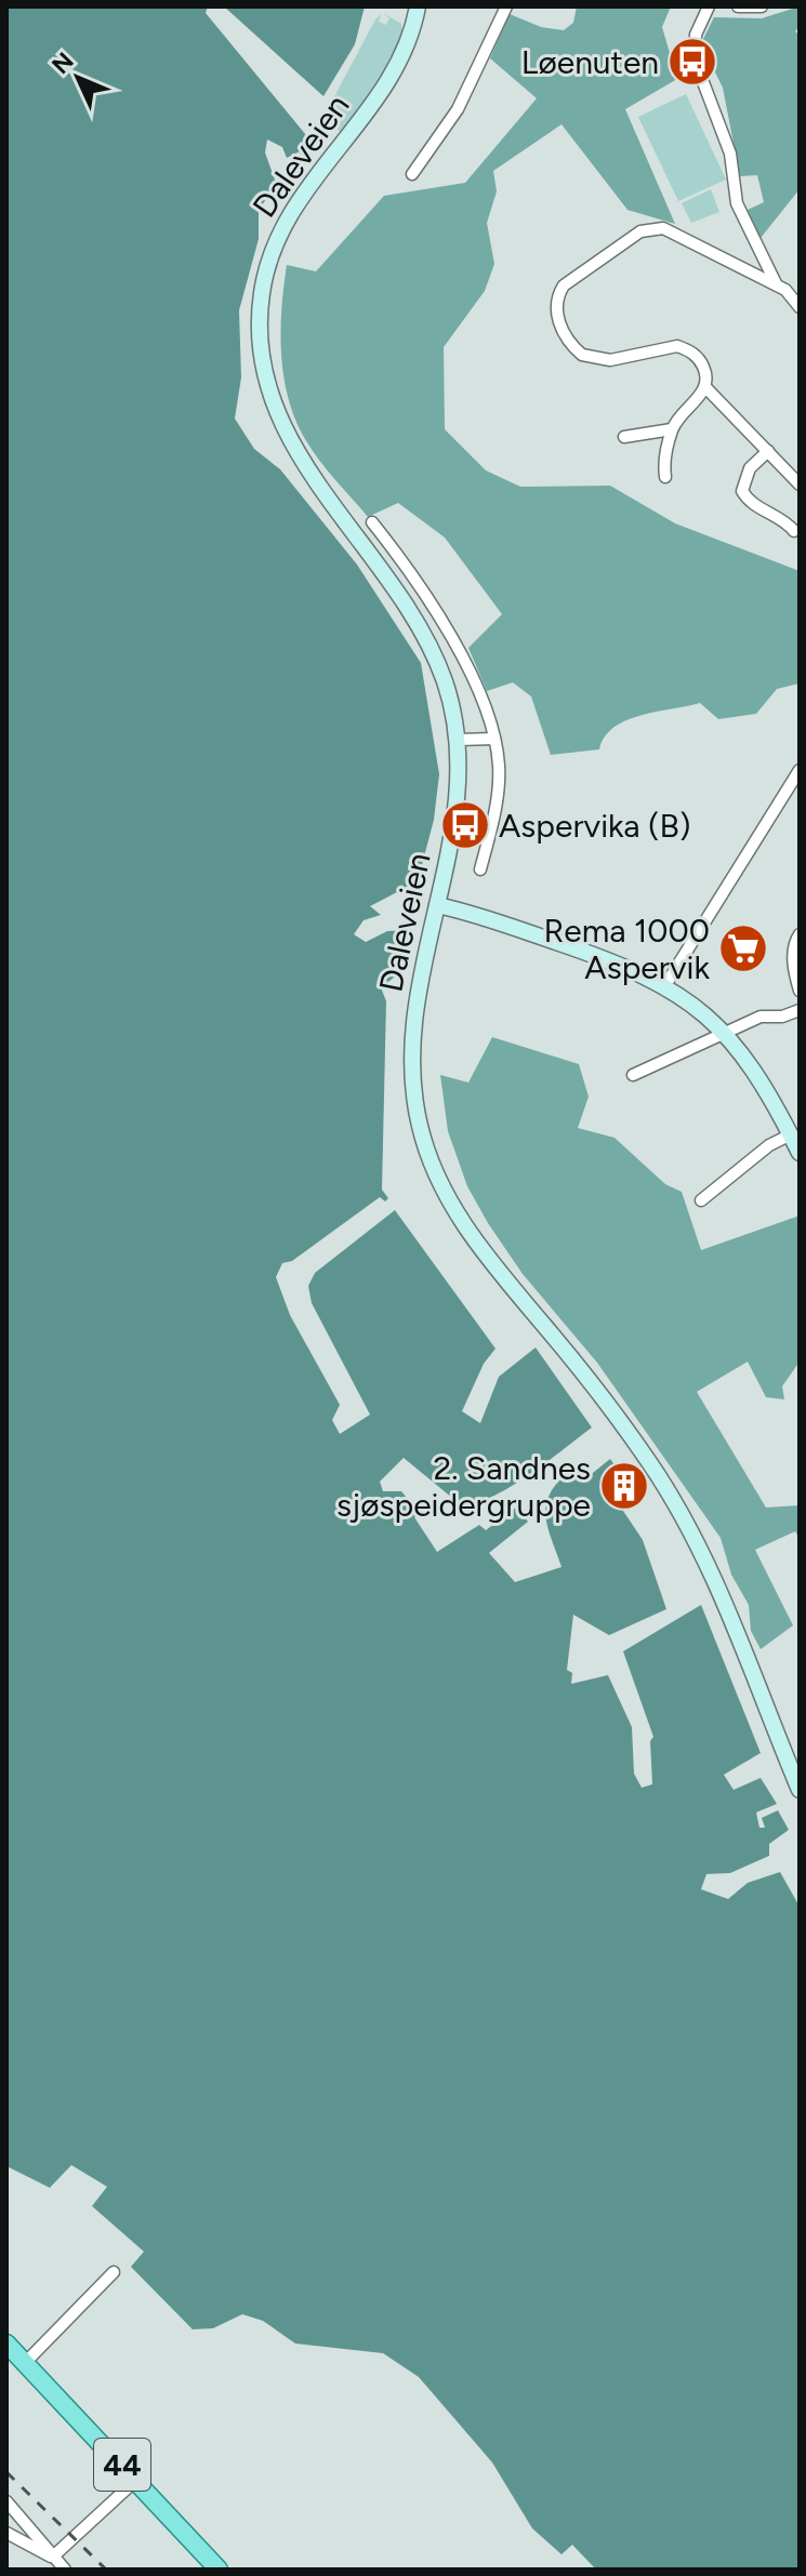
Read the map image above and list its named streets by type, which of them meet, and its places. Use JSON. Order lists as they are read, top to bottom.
{
  "streets": {
    "main road": ["Daleveien", "44"]
  },
  "places": {
    "bus stop": ["Løenuten", "Aspervika (B)"],
    "supermarket": ["Rema 1000 Aspervik"],
    "building": ["2. Sandnes sjøspeidergruppe"]
  },
  "north": "top left"
}
